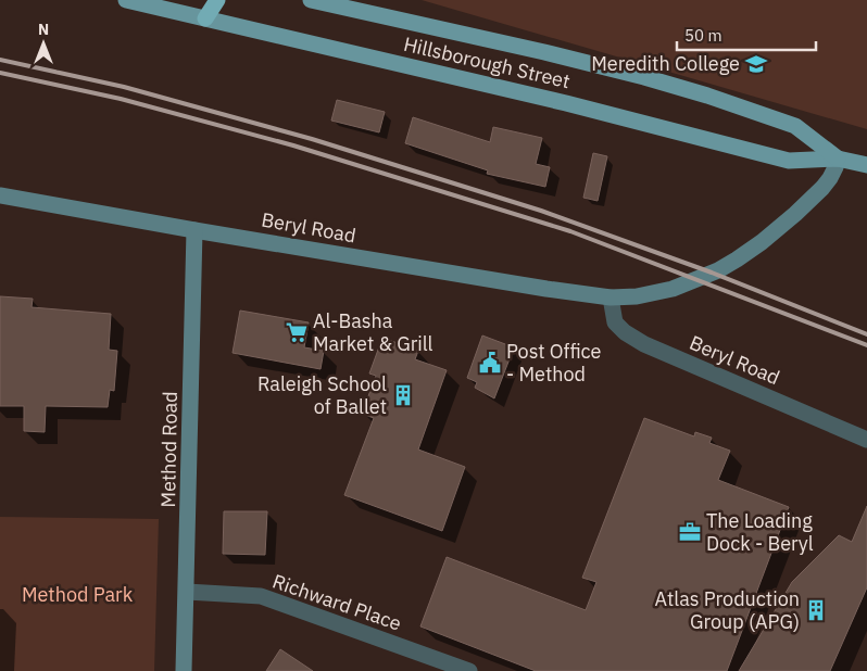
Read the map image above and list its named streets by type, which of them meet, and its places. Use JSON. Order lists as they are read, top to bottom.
{
  "streets": {
    "main road": ["Hillsborough Street"],
    "street": ["Beryl Road", "Method Road", "Richward Place"]
  },
  "crossings": [
    ["Hillsborough Street", "Beryl Road"],
    ["Beryl Road", "Method Road"],
    ["Method Road", "Richward Place"]
  ],
  "parks": ["Method Park"],
  "places": {
    "school or university": ["Meredith College"],
    "supermarket": ["Al-Basha Market & Grill"],
    "public building": ["Post Office - Method"],
    "building": ["Raleigh School of Ballet", "Atlas Production Group (APG)"],
    "office": ["The Loading Dock - Beryl"]
  },
  "scale_bar": "50 m",
  "north": "top"
}
